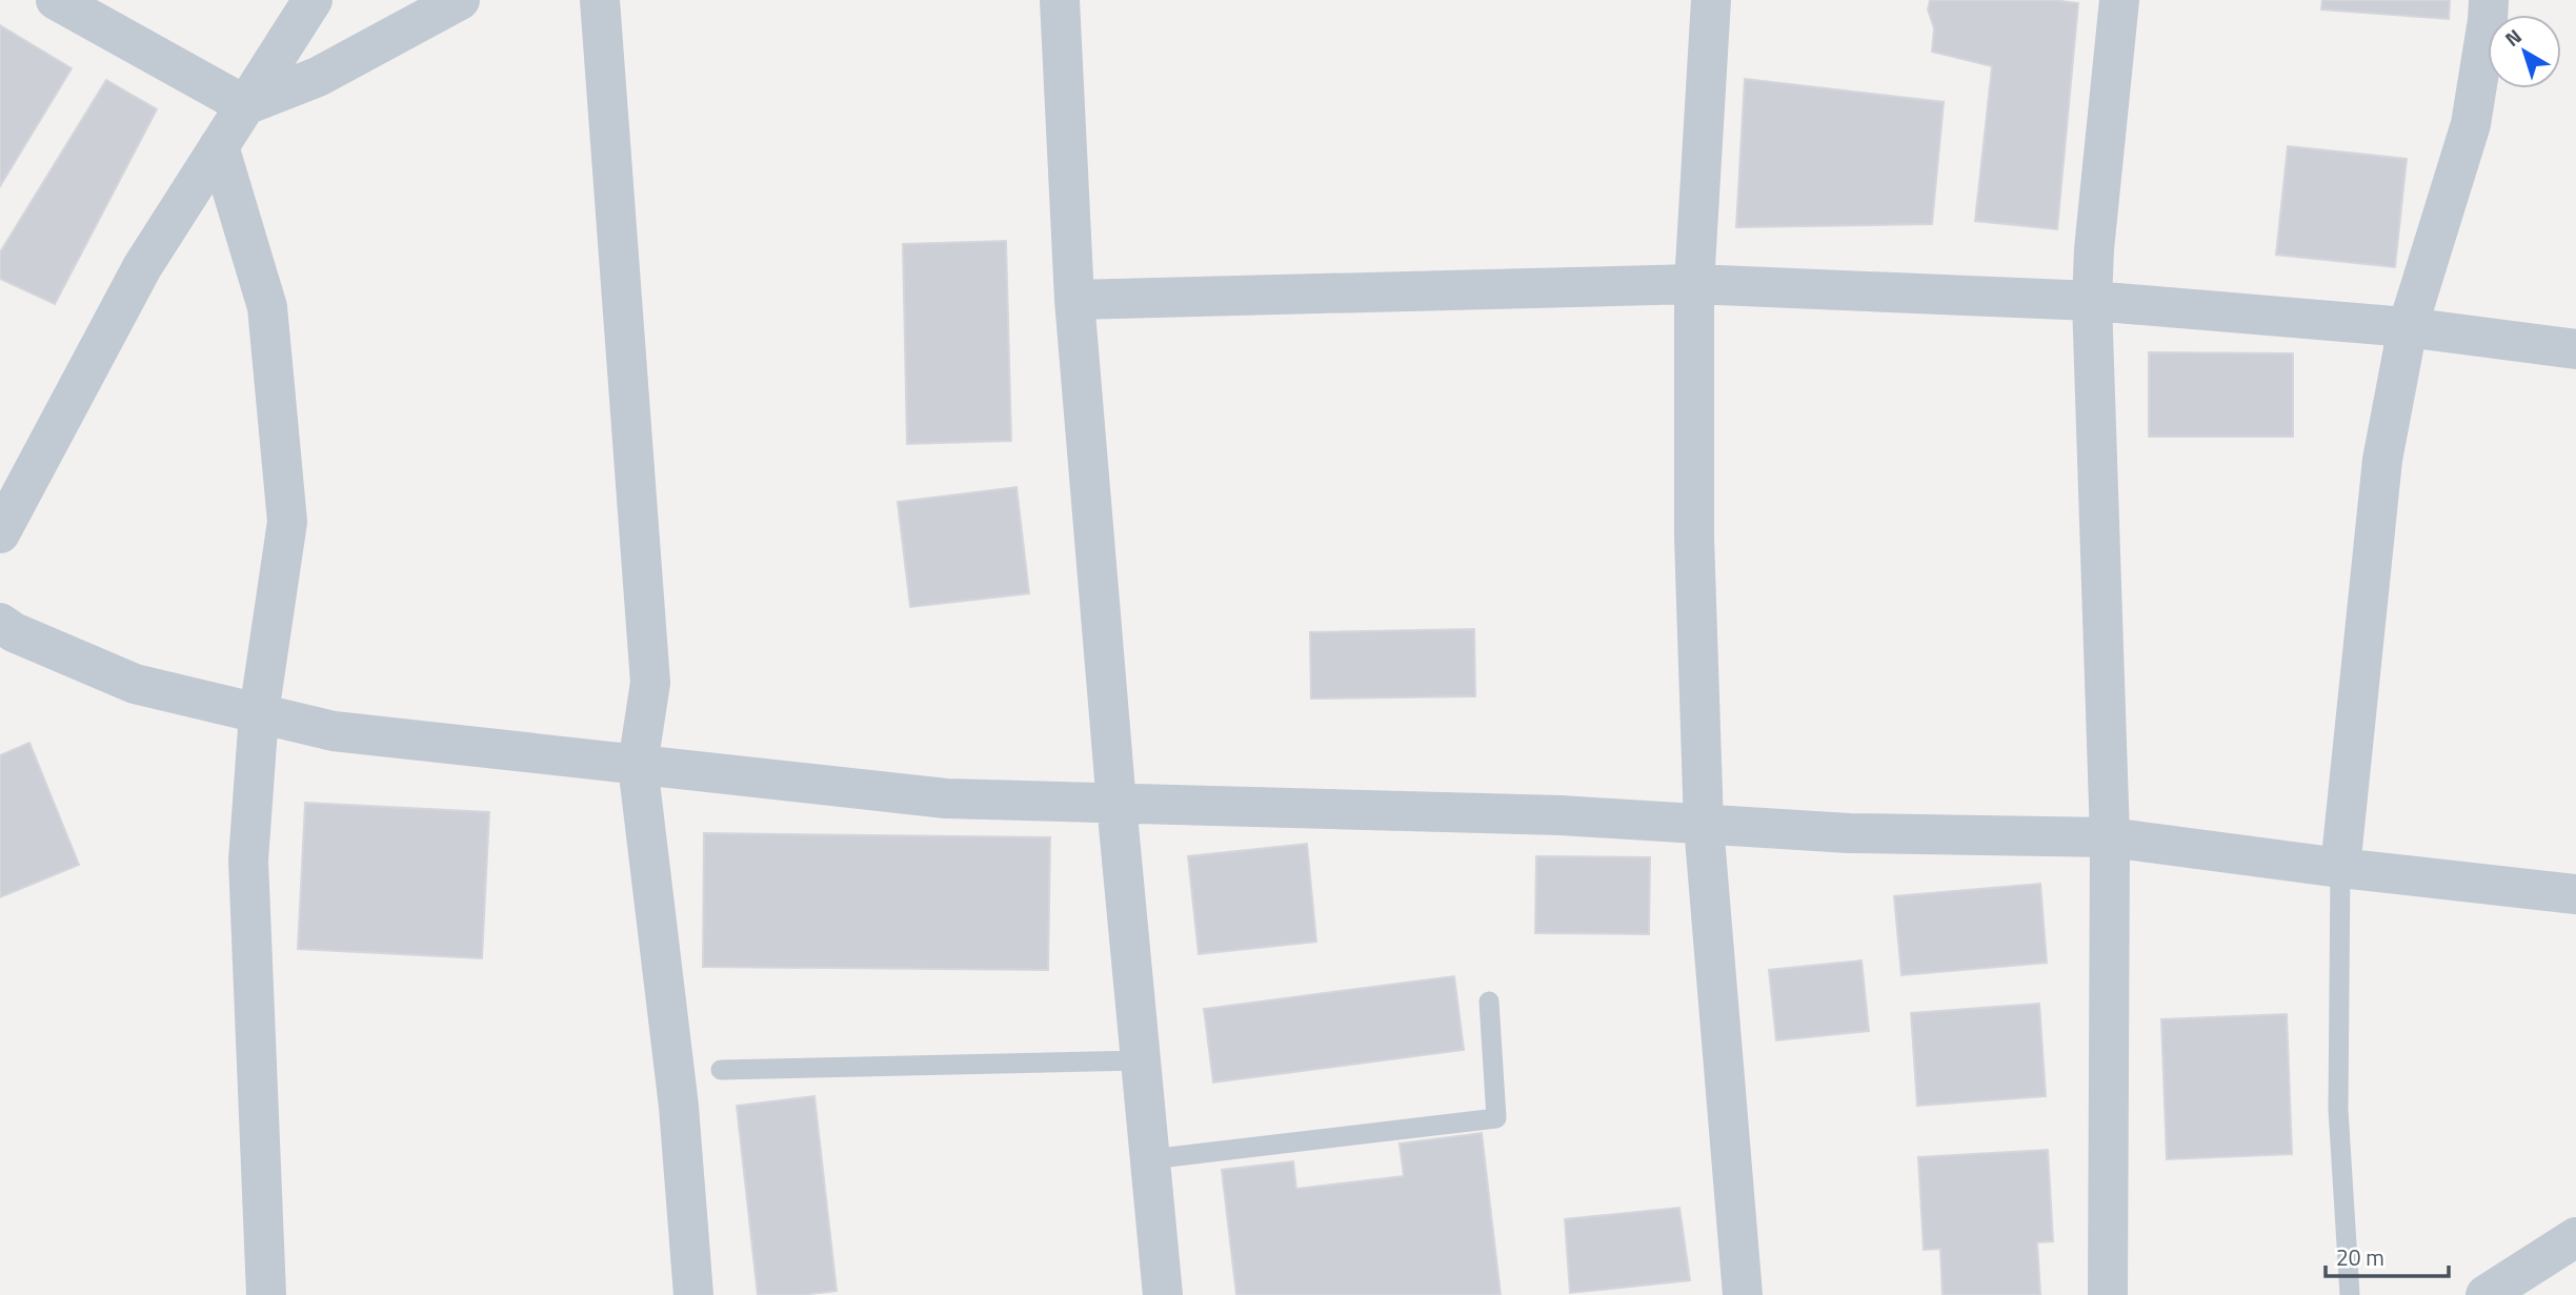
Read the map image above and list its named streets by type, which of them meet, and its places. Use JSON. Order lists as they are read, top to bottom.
{
  "scale_bar": "20 m",
  "north": "top left"
}
